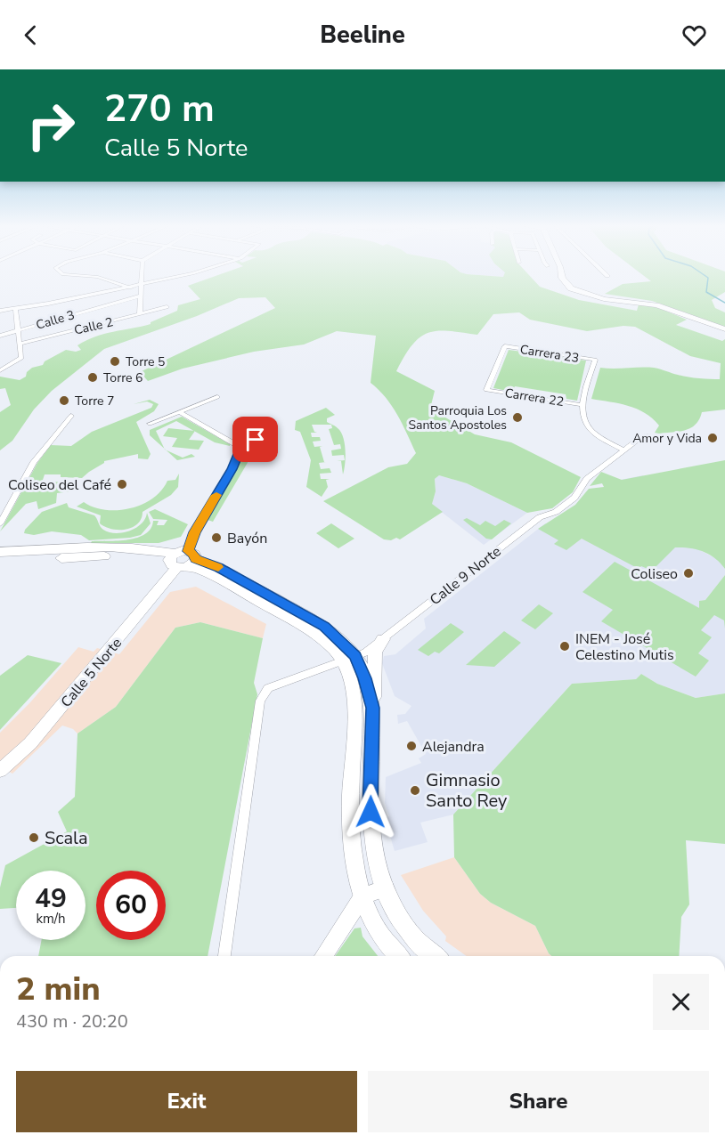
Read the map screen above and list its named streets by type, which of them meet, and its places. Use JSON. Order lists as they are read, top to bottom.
{
  "streets": {
    "street": [
      "Calle 3",
      "Calle 2",
      "Carrera 23",
      "Carrera 22",
      "Calle 9 Norte",
      "Calle 5 Norte"
    ]
  },
  "crossings": [
    ["Carrera 23", "Carrera 22"]
  ],
  "places": [
    "Torre 5",
    "Torre 6",
    "Torre 7",
    "Parroquia Los Santos Apostoles",
    "Amor y Vida",
    "Coliseo del Café",
    "Bayón",
    "Coliseo",
    "INEM - José Celestino Mutis",
    "Alejandra",
    "Gimnasio Santo Rey",
    "Scala"
  ],
  "page": {
    "header": "Beeline",
    "turn": ["270 m", "Calle 5 Norte"],
    "speed": "49 km/h",
    "limit": "60",
    "heading": ["2 min", "430 m · 20:20"],
    "buttons": ["Exit", "Share"]
  }
}
